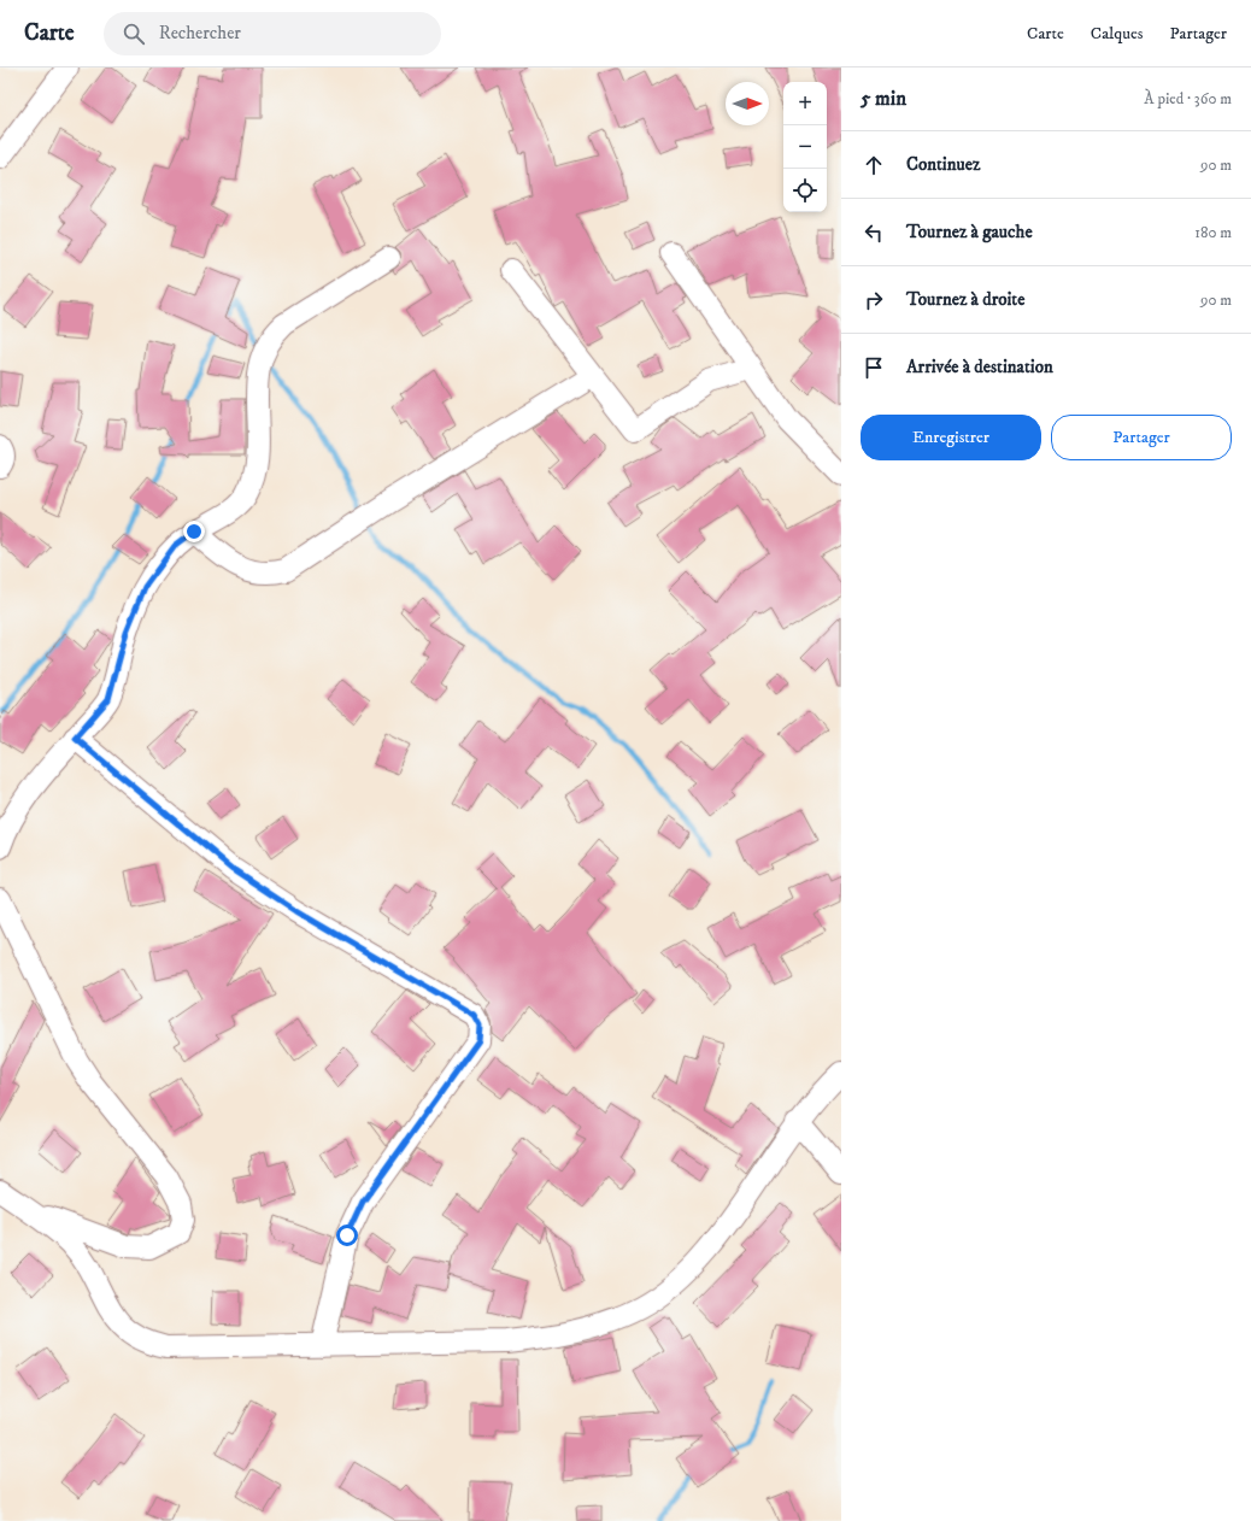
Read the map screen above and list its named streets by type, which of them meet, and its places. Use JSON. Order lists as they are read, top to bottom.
{
  "north": "right",
  "page": {
    "header": "Carte",
    "search": "Rechercher",
    "nav": ["Carte", "Calques", "Partager"],
    "heading": ["5 min", "À pied · 360 m"],
    "map_buttons": ["+", "−"],
    "list": [
      ["Continuez", "90 m"],
      ["Tournez à gauche", "180 m"],
      ["Tournez à droite", "90 m"],
      "Arrivée à destination"
    ],
    "buttons": ["Enregistrer", "Partager"]
  }
}
